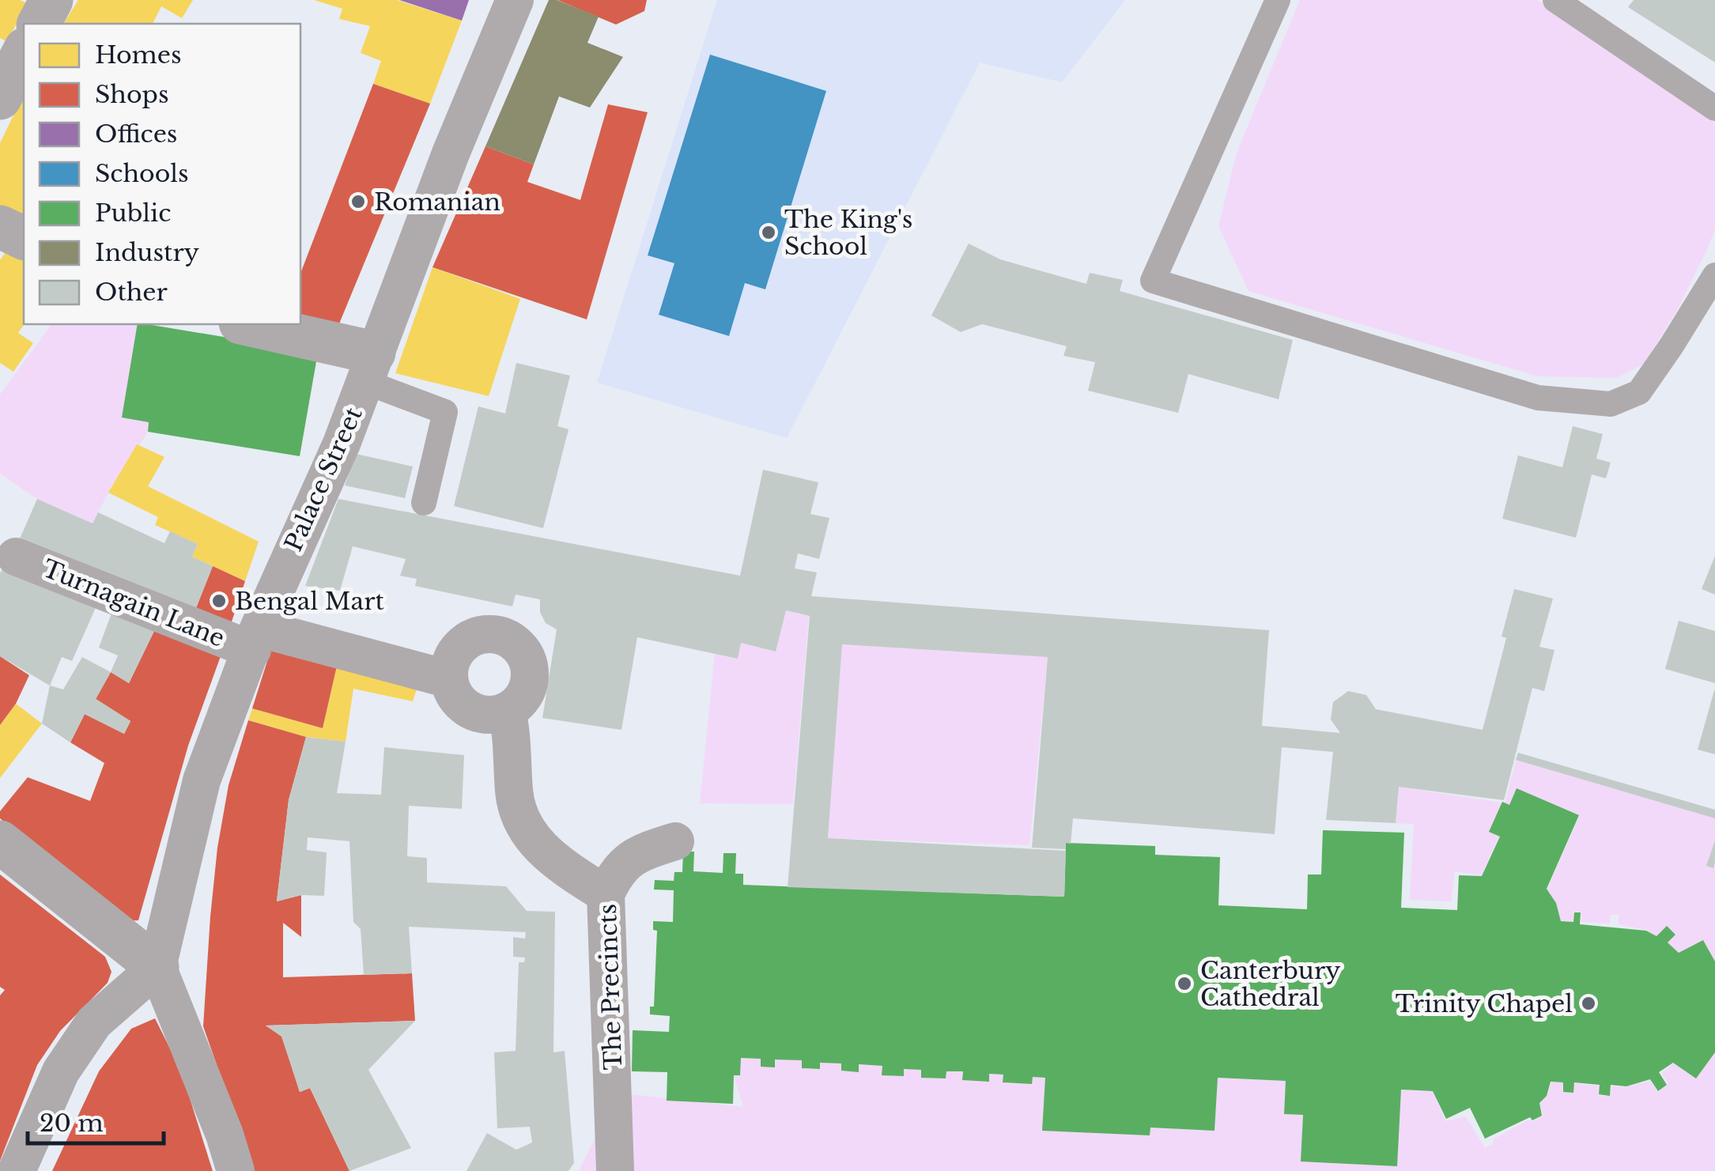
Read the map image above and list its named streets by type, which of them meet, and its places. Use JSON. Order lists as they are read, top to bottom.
{
  "streets": {
    "street": ["Palace Street", "Turnagain Lane", "The Precincts"]
  },
  "crossings": [
    ["Palace Street", "Turnagain Lane"]
  ],
  "places": [
    "Romanian",
    "The King's School",
    "Bengal Mart",
    "Canterbury Cathedral",
    "Trinity Chapel"
  ],
  "legend": [
    "Homes",
    "Shops",
    "Offices",
    "Schools",
    "Public",
    "Industry",
    "Other"
  ],
  "scale_bar": "20 m"
}
